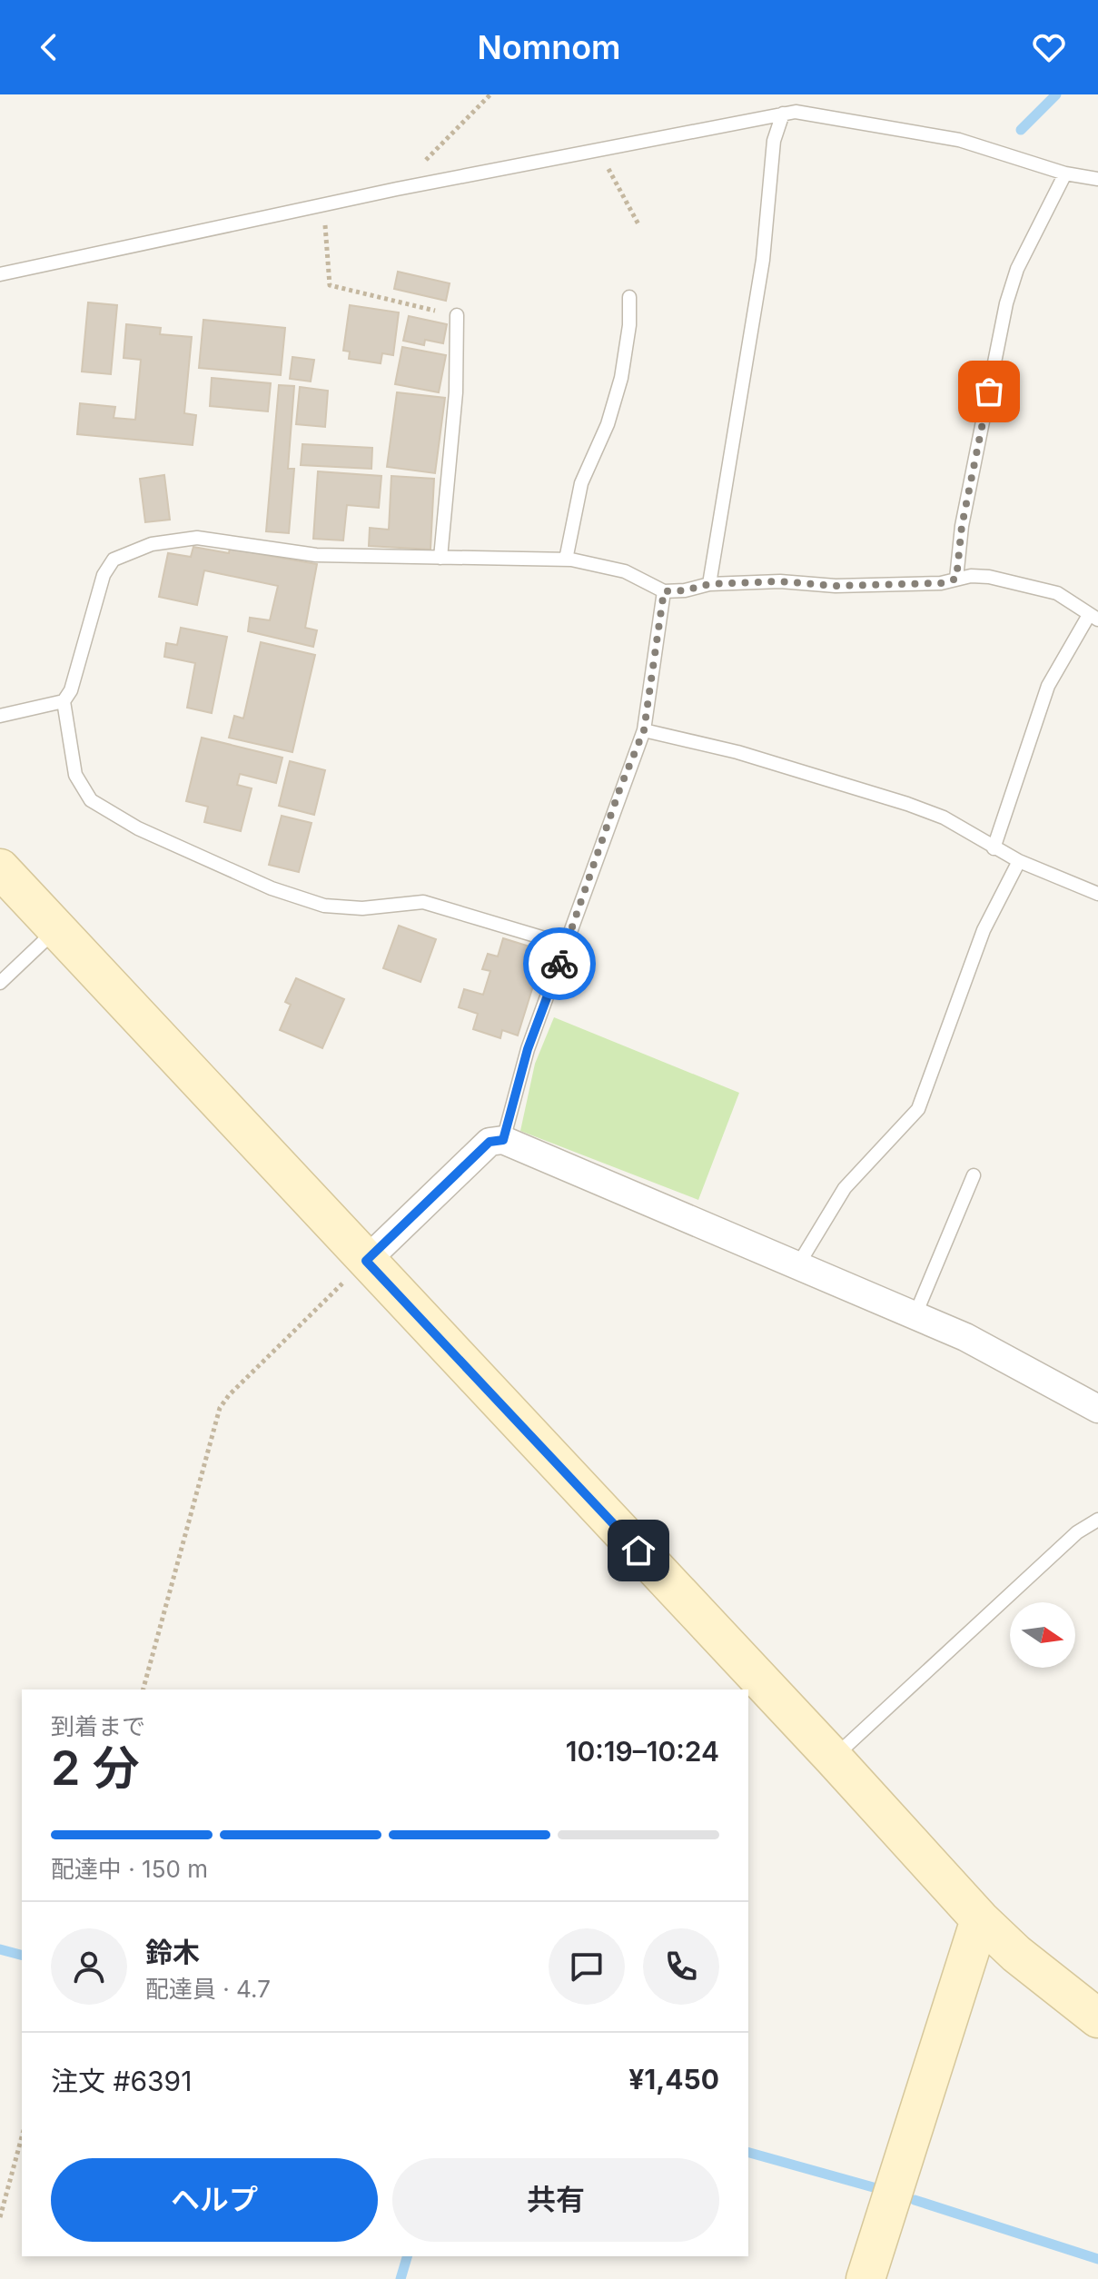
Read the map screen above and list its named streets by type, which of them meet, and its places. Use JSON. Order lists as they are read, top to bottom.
{
  "north": "right",
  "page": {
    "header": "Nomnom",
    "heading": ["2 分", "到着まで", "10:19–10:24"],
    "panel": [
      "鈴木",
      "配達員 · 4.7",
      "注文 #6391",
      "¥1,450"
    ],
    "bar": "配達中 · 150 m",
    "buttons": ["ヘルプ", "共有"]
  }
}
